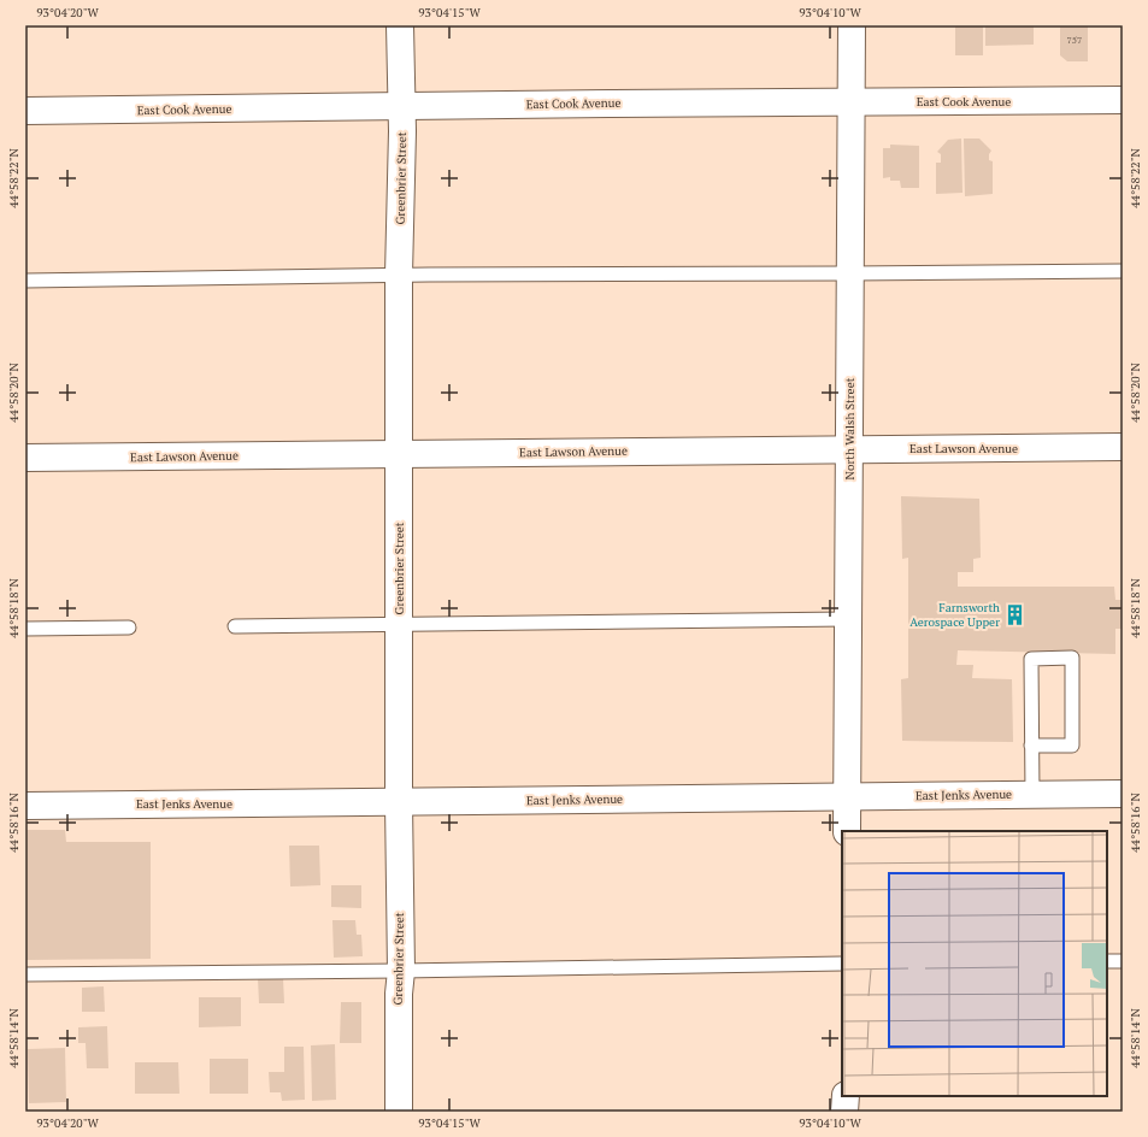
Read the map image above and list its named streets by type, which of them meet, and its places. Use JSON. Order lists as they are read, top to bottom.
{
  "streets": {
    "street": [
      "East Cook Avenue",
      "Greenbrier Street",
      "North Walsh Street",
      "East Lawson Avenue",
      "East Jenks Avenue"
    ]
  },
  "crossings": [
    ["East Cook Avenue", "Greenbrier Street"],
    ["East Cook Avenue", "North Walsh Street"],
    ["Greenbrier Street", "East Lawson Avenue"],
    ["Greenbrier Street", "East Jenks Avenue"],
    ["North Walsh Street", "East Lawson Avenue"],
    ["North Walsh Street", "East Jenks Avenue"]
  ],
  "places": {
    "building": ["Farnsworth Aerospace Upper"]
  },
  "house_numbers": ["757"],
  "coordinates": [
    "93°04'20\"W",
    "93°04'15\"W",
    "93°04'10\"W",
    "44°58'22\"N",
    "44°58'20\"N",
    "44°58'18\"N",
    "44°58'16\"N",
    "44°58'14\"N"
  ]
}
